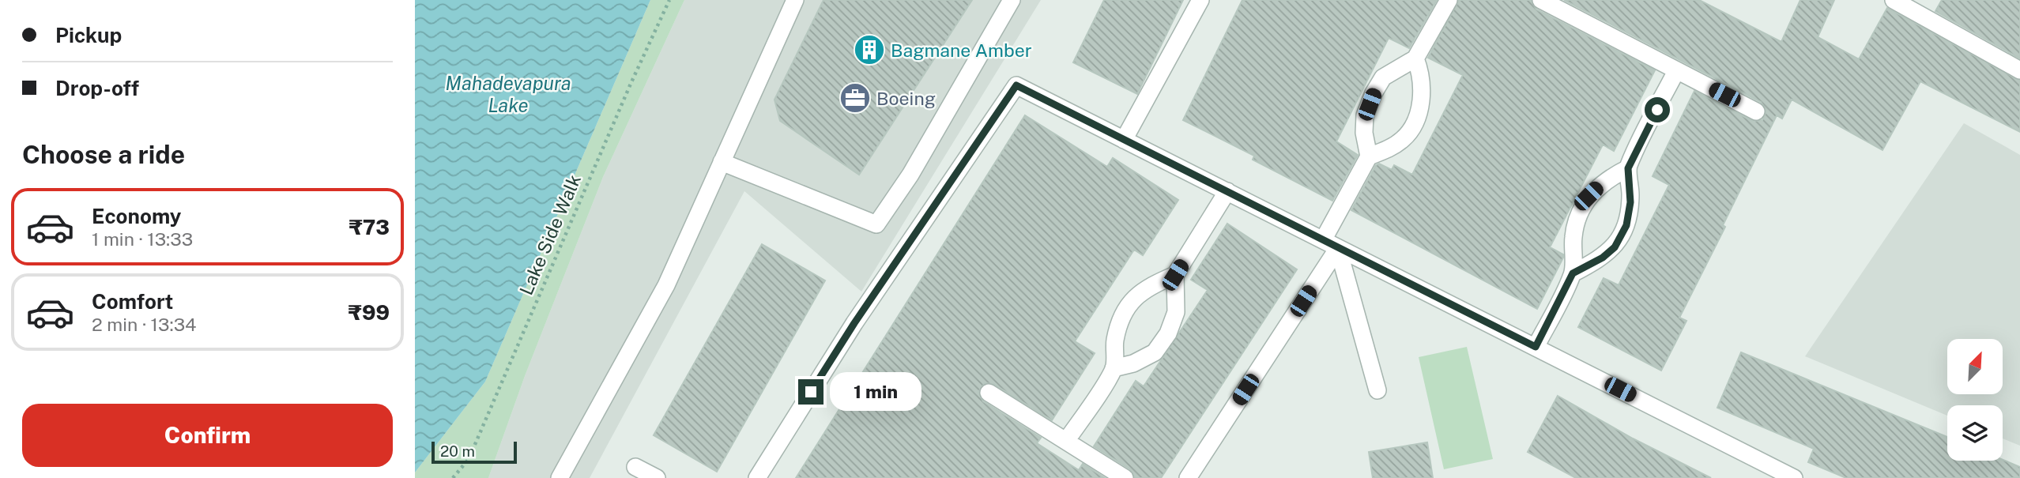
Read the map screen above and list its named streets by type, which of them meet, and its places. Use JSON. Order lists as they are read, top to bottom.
{
  "streets": {
    "path": ["Lake Side Walk"]
  },
  "water": ["Mahadevapura Lake"],
  "places": {
    "building": ["Bagmane Amber"],
    "office": ["Boeing"]
  },
  "scale_bar": "20 m",
  "north": "top right",
  "page": {
    "banner": ["Pickup", "Drop-off"],
    "heading": "Choose a ride",
    "list": [
      {
        "name": "Economy",
        "note": "1 min · 13:33",
        "value": "₹73"
      },
      {
        "name": "Comfort",
        "note": "2 min · 13:34",
        "value": "₹99"
      }
    ],
    "bubble": "1 min",
    "buttons": "Confirm",
    "scale": "20 m"
  }
}
